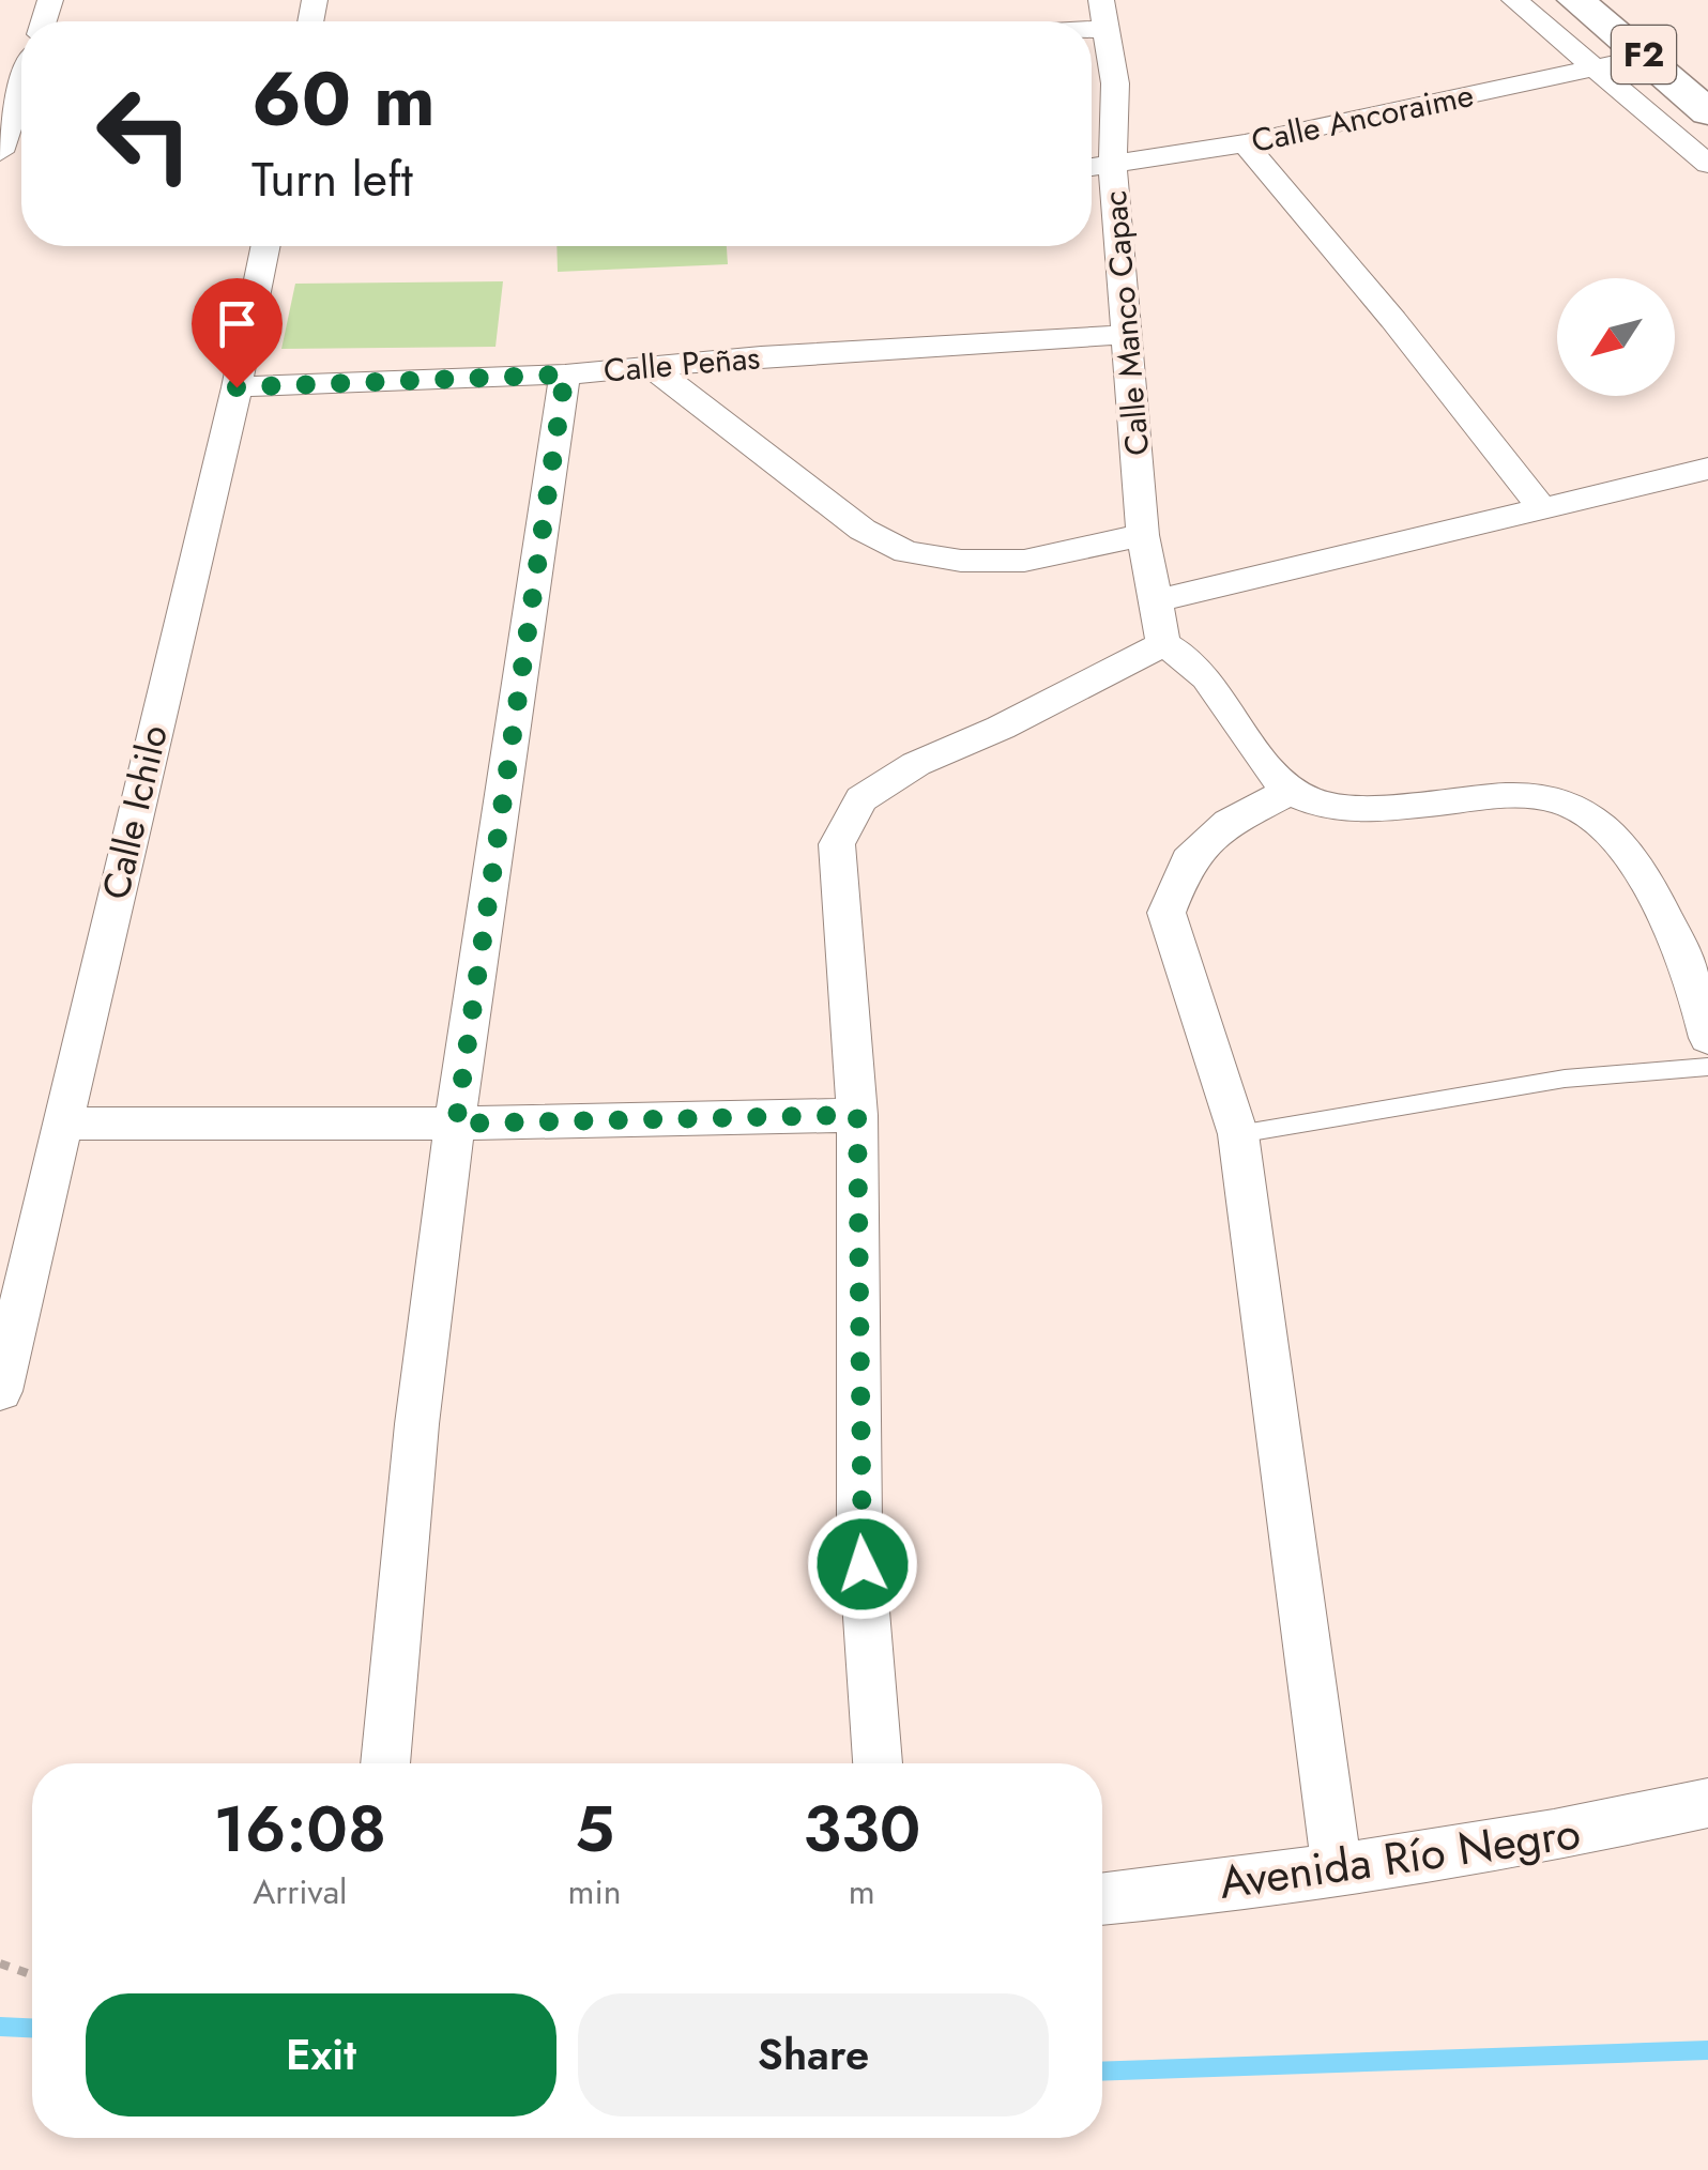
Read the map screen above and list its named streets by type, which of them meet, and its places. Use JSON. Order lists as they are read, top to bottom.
{
  "streets": {
    "highway": ["F2"],
    "street": [
      "Calle Ancoraime",
      "Calle Manco Capac",
      "Calle Peñas",
      "Calle Ichilo",
      "Avenida Río Negro"
    ]
  },
  "crossings": [
    ["F2", "Calle Ancoraime"],
    ["Calle Ancoraime", "Calle Manco Capac"],
    ["Calle Manco Capac", "Calle Peñas"],
    ["Calle Peñas", "Calle Ichilo"]
  ],
  "north": "bottom left",
  "page": {
    "turn": ["60 m", "Turn left"],
    "eta": [
      "16:08",
      "Arrival",
      "5",
      "min",
      "330",
      "m"
    ],
    "buttons": ["Exit", "Share"]
  }
}
